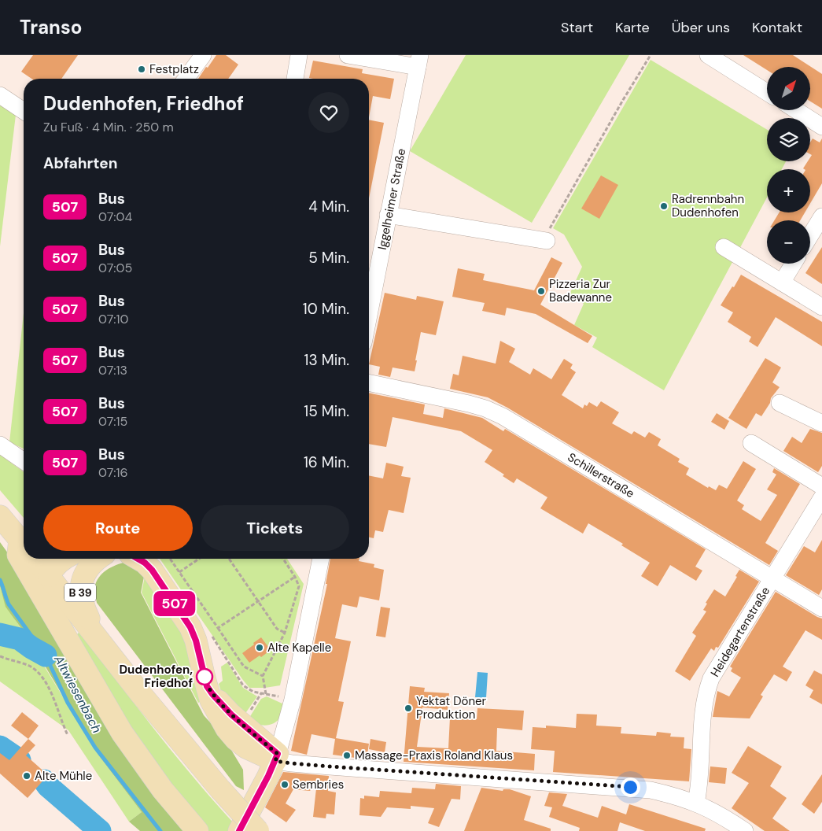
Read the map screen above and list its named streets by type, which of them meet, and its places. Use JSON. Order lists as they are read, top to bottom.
{
  "streets": {
    "main road": ["B 39"],
    "street": ["Iggelheimer Straße", "Schillerstraße", "Heidegartenstraße"]
  },
  "crossings": [
    ["Schillerstraße", "Heidegartenstraße"]
  ],
  "water": ["Altwiesenbach"],
  "places": [
    "Festplatz",
    "Radrennbahn Dudenhofen",
    "Pizzeria Zur Badewanne",
    "Alte Kapelle",
    "Dudenhofen, Friedhof",
    "Yektat Döner Produktion",
    "Massage-Praxis Roland Klaus",
    "Alte Mühle",
    "Sembries"
  ],
  "lines": ["bus line 507"],
  "north": "top right",
  "page": {
    "header": "Transo",
    "nav": [
      "Start",
      "Karte",
      "Über uns",
      "Kontakt"
    ],
    "on_map": "507",
    "map_buttons": ["+", "−"],
    "heading": [
      ["Dudenhofen, Friedhof", "Zu Fuß · 4 Min. · 250 m"],
      "Abfahrten"
    ],
    "list": [
      {
        "mark": "507",
        "name": "Bus",
        "note": "07:04",
        "value": "4 Min."
      },
      {
        "mark": "507",
        "name": "Bus",
        "note": "07:05",
        "value": "5 Min."
      },
      {
        "mark": "507",
        "name": "Bus",
        "note": "07:10",
        "value": "10 Min."
      },
      {
        "mark": "507",
        "name": "Bus",
        "note": "07:13",
        "value": "13 Min."
      },
      {
        "mark": "507",
        "name": "Bus",
        "note": "07:15",
        "value": "15 Min."
      },
      {
        "mark": "507",
        "name": "Bus",
        "note": "07:16",
        "value": "16 Min."
      }
    ],
    "buttons": ["Route", "Tickets"]
  }
}
